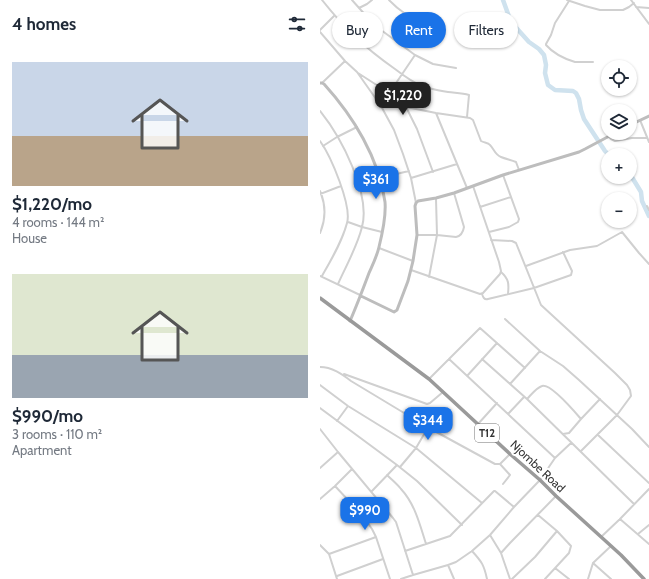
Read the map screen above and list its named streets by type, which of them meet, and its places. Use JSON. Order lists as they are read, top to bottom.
{
  "streets": {
    "highway": ["T12", "Njombe Road"]
  },
  "page": {
    "heading": "4 homes",
    "chip": ["Buy", "Rent", "Filters"],
    "list": [
      {
        "name": "$1,220/mo",
        "note": "4 rooms · 144 m² · House"
      },
      {
        "name": "$990/mo",
        "note": "3 rooms · 110 m² · Apartment"
      }
    ],
    "map_buttons": ["+", "−"],
    "price": [
      "$1,220",
      "$361",
      "$344",
      "$990"
    ]
  }
}
